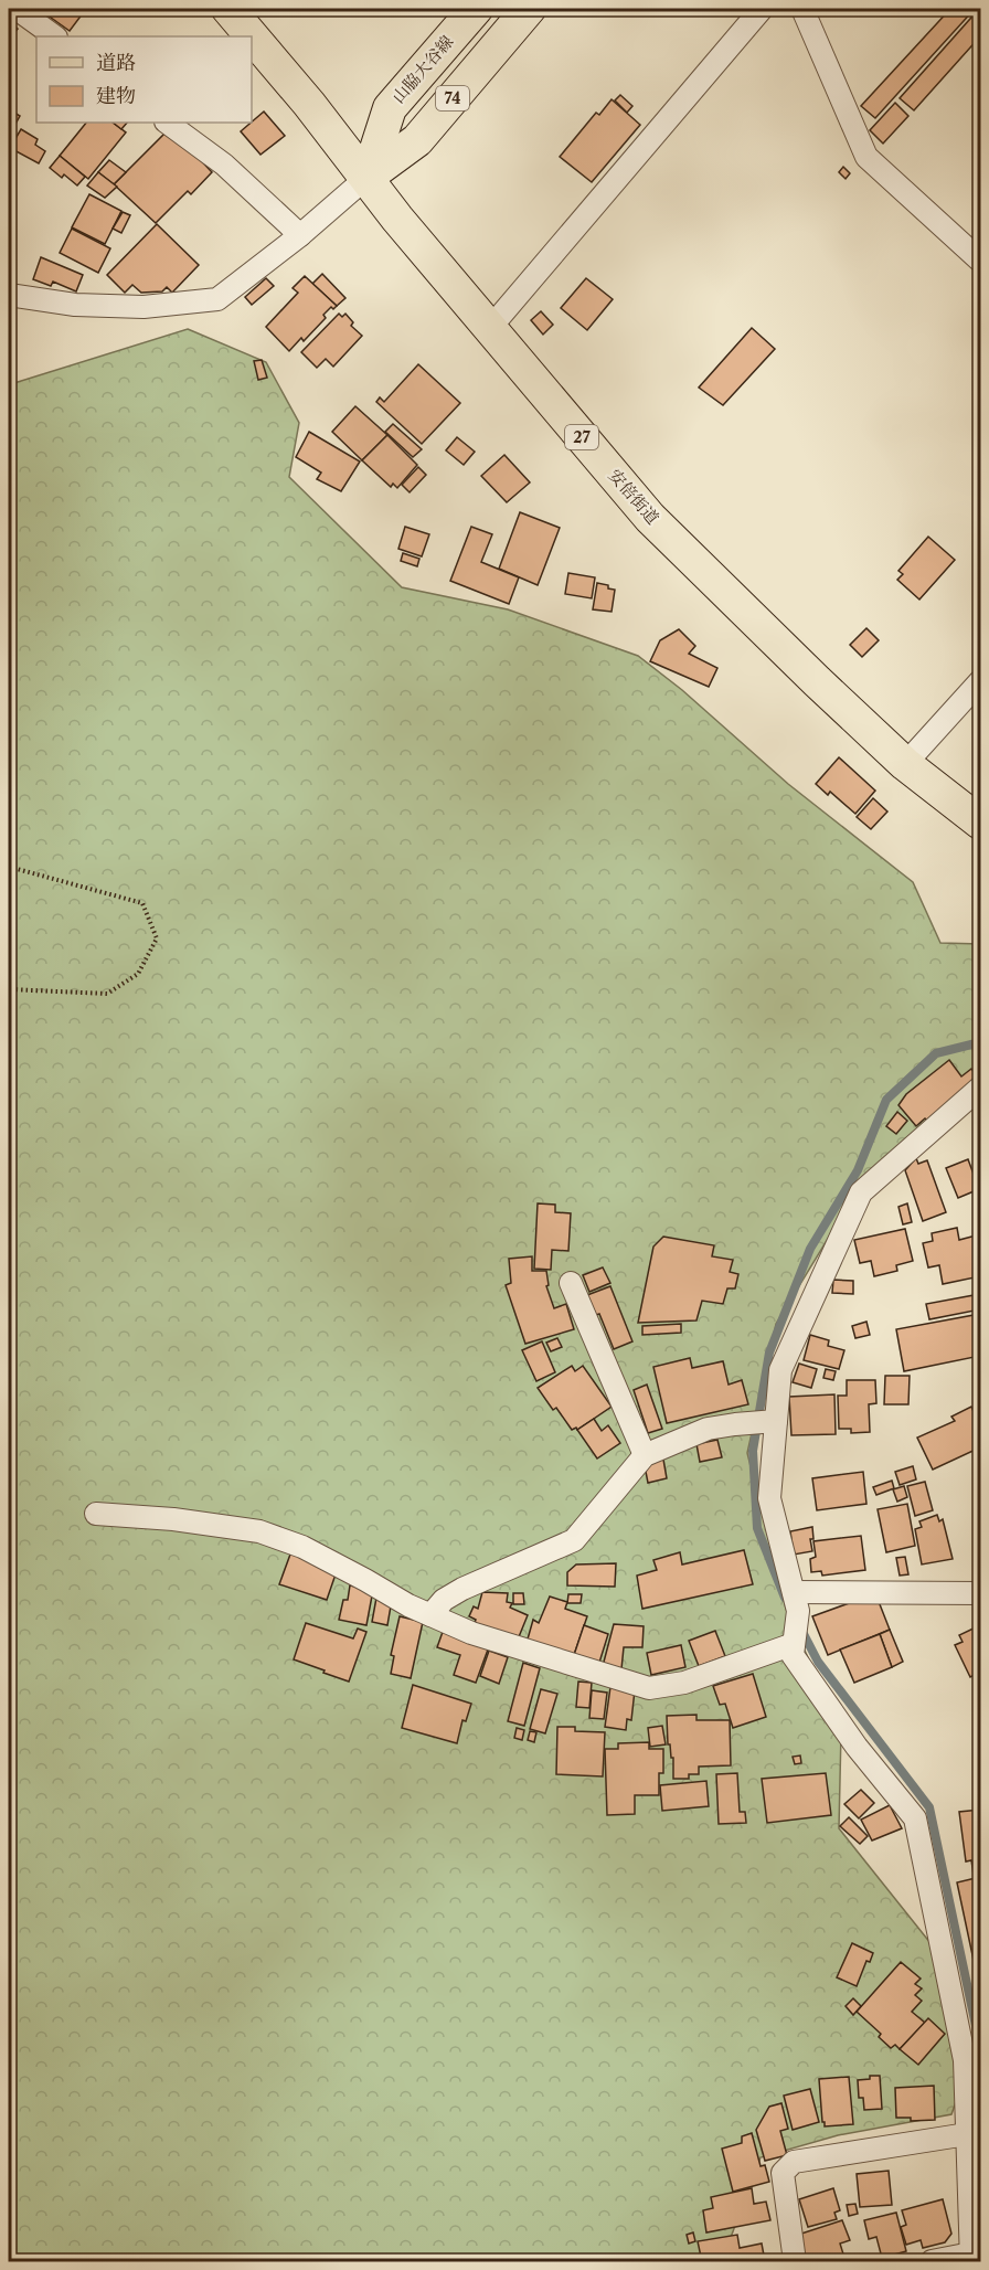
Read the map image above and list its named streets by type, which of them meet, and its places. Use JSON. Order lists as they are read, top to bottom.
{
  "streets": {
    "main road": [
      "山脇大谷線",
      "74",
      "27",
      "安倍街道"
    ]
  },
  "crossings": [
    ["山脇大谷線", "74"],
    ["山脇大谷線", "安倍街道"],
    ["74", "安倍街道"]
  ],
  "legend": ["道路", "建物"]
}
